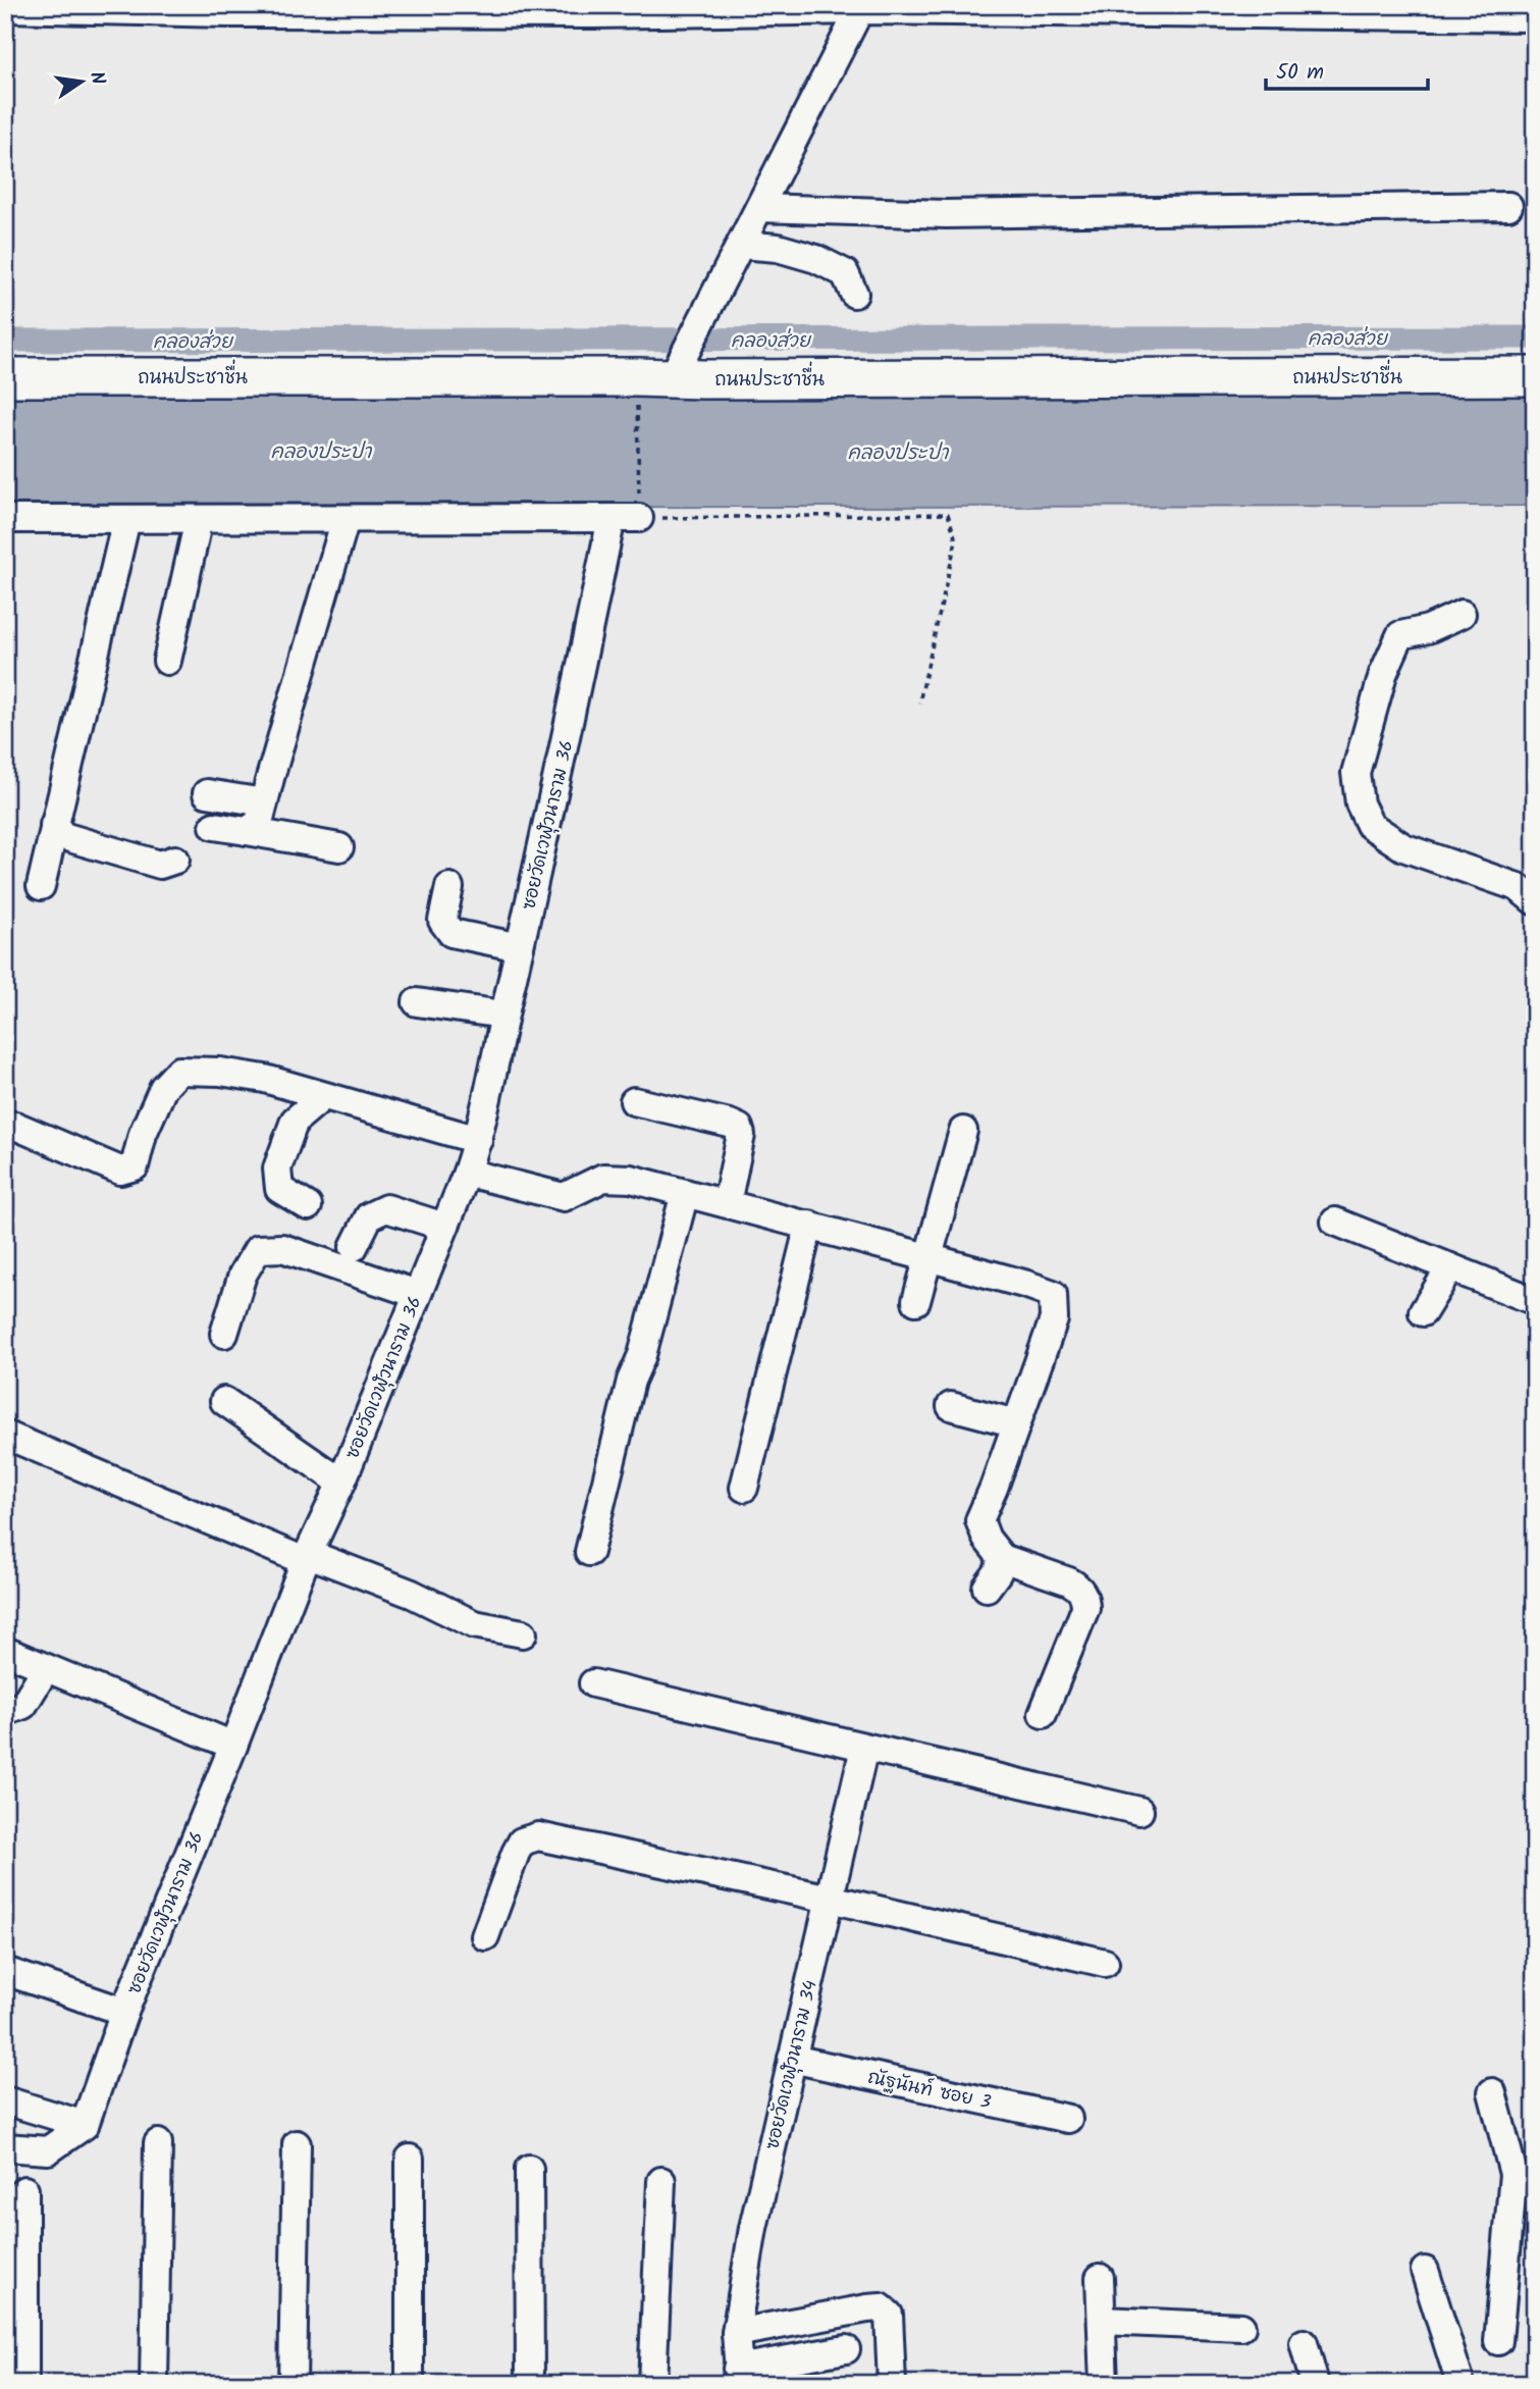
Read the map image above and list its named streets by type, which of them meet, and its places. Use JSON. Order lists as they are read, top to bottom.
{
  "streets": {
    "street": [
      "ถนนประชาชื่น",
      "ซอยวัดเวฬุวนาราม 36",
      "ซอยวัดเวฬุวนาราม 34",
      "ณัฐนันท์ ซอย 3"
    ]
  },
  "crossings": [
    ["ซอยวัดเวฬุวนาราม 34", "ณัฐนันท์ ซอย 3"]
  ],
  "water": ["คลองส่วย", "คลองประปา"],
  "scale_bar": "50 m",
  "north": "right"
}
